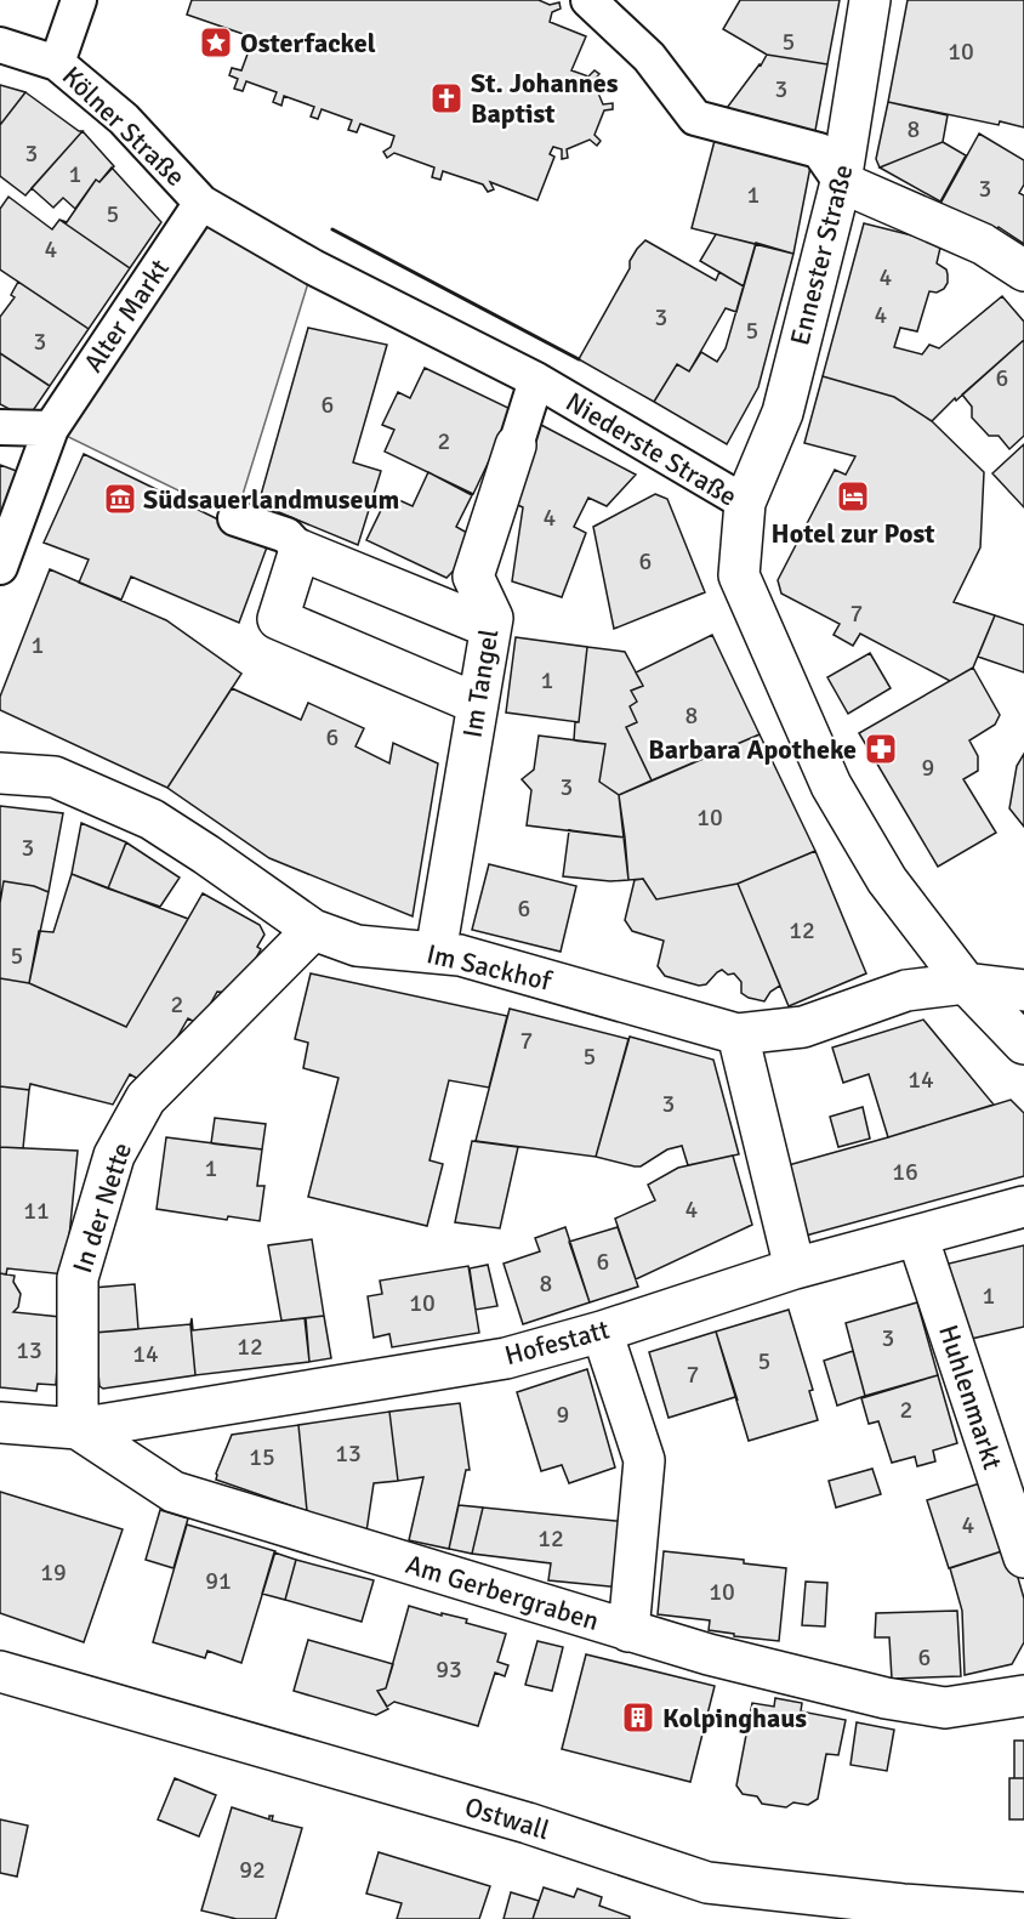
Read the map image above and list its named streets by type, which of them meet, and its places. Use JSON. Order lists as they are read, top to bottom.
{
  "streets": {
    "street": [
      "Kölner Straße",
      "Ennester Straße",
      "Alter Markt",
      "Niederste Straße",
      "Im Tangel",
      "Im Sackhof",
      "In der Nette",
      "Hofestatt",
      "Huhlenmarkt",
      "Am Gerbergraben",
      "Ostwall"
    ]
  },
  "crossings": [
    ["Kölner Straße", "Alter Markt"],
    ["Kölner Straße", "Niederste Straße"],
    ["Ennester Straße", "Niederste Straße"],
    ["Alter Markt", "Niederste Straße"],
    ["Niederste Straße", "Im Tangel"],
    ["Niederste Straße", "Im Sackhof"],
    ["Im Tangel", "Im Sackhof"],
    ["Im Sackhof", "In der Nette"],
    ["In der Nette", "Hofestatt"],
    ["In der Nette", "Am Gerbergraben"],
    ["Hofestatt", "Huhlenmarkt"],
    ["Hofestatt", "Am Gerbergraben"]
  ],
  "places": {
    "place": ["Osterfackel"],
    "church": ["St. Johannes Baptist"],
    "hotel": ["Hotel zur Post"],
    "museum": ["Südsauerlandmuseum"],
    "pharmacy": ["Barbara Apotheke"],
    "building": ["Kolpinghaus"]
  },
  "house_numbers": [
    "5",
    "10",
    "3",
    "8",
    "3",
    "1",
    "3",
    "1",
    "5",
    "4",
    "4",
    "4",
    "3",
    "5",
    "3",
    "6",
    "6",
    "2",
    "4",
    "6",
    "7",
    "1",
    "1",
    "8",
    "6",
    "9",
    "3",
    "10",
    "3",
    "6",
    "12",
    "5",
    "2",
    "7",
    "5",
    "14",
    "3",
    "1",
    "16",
    "4",
    "11",
    "6",
    "8",
    "1",
    "10",
    "3",
    "12",
    "13",
    "14",
    "5",
    "7",
    "2",
    "9",
    "13",
    "15",
    "4",
    "12",
    "19",
    "91",
    "10",
    "6",
    "93",
    "92"
  ]
}
